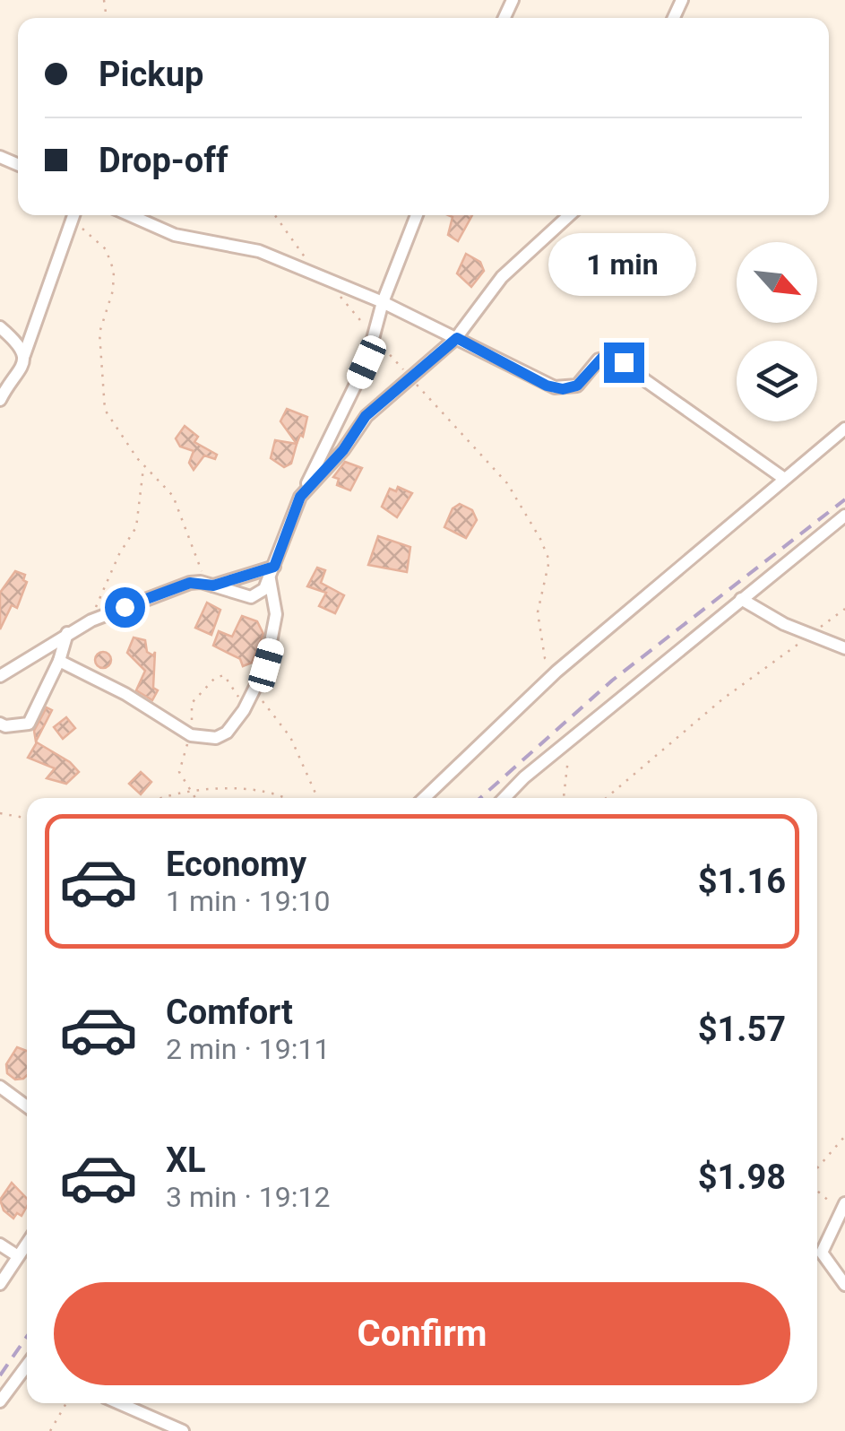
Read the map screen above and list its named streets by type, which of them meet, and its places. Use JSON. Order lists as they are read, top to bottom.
{
  "north": "bottom right",
  "page": {
    "banner": ["Pickup", "Drop-off"],
    "bubble": "1 min",
    "list": [
      {
        "name": "Economy",
        "note": "1 min · 19:10",
        "value": "$1.16"
      },
      {
        "name": "Comfort",
        "note": "2 min · 19:11",
        "value": "$1.57"
      },
      {
        "name": "XL",
        "note": "3 min · 19:12",
        "value": "$1.98"
      }
    ],
    "buttons": "Confirm"
  }
}
